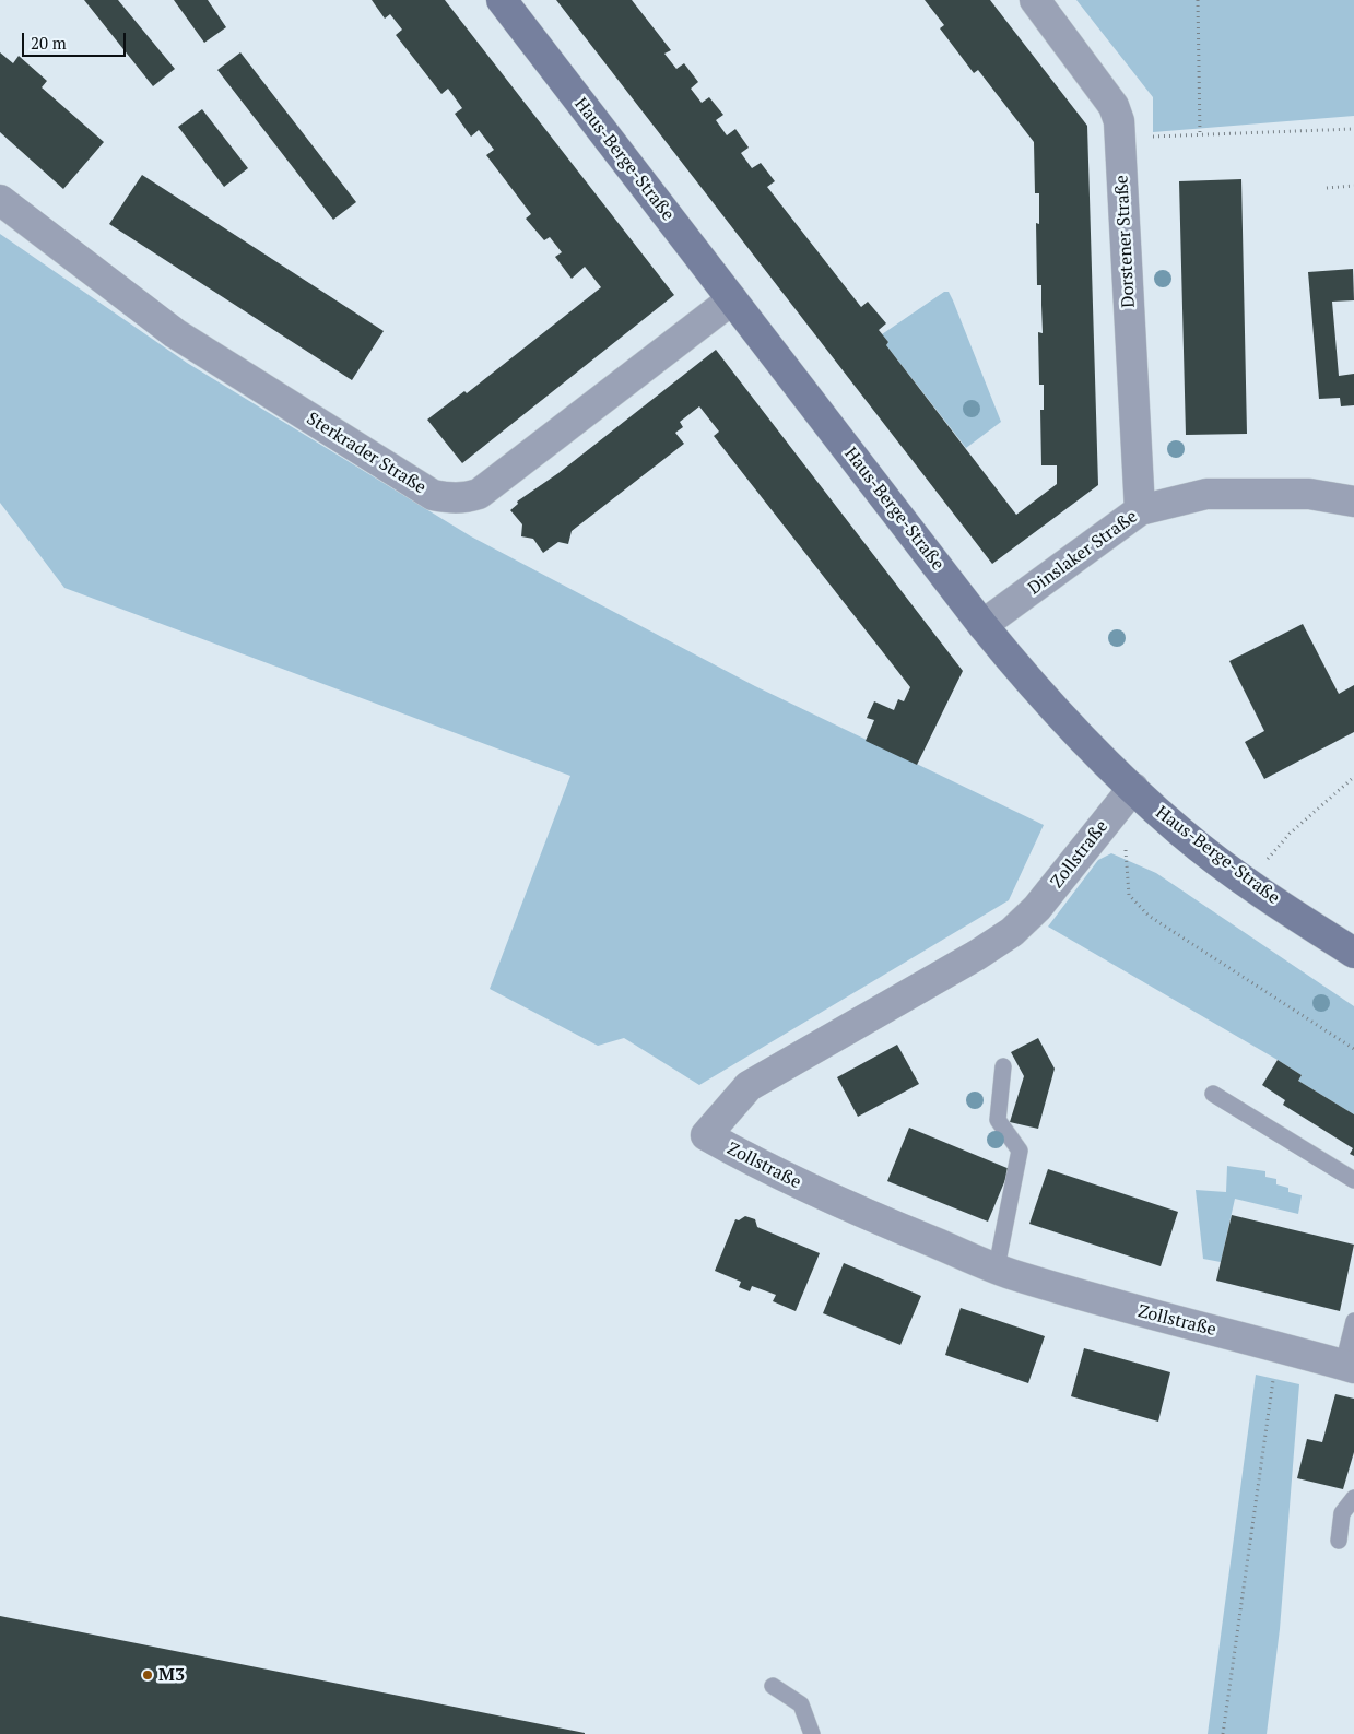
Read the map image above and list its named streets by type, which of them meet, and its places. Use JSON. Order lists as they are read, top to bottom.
{
  "streets": {
    "main road": ["Haus-Berge-Straße"],
    "street": [
      "Dorstener Straße",
      "Sterkrader Straße",
      "Dinslaker Straße",
      "Zollstraße"
    ]
  },
  "crossings": [
    ["Haus-Berge-Straße", "Sterkrader Straße"],
    ["Haus-Berge-Straße", "Dinslaker Straße"],
    ["Haus-Berge-Straße", "Zollstraße"],
    ["Dorstener Straße", "Dinslaker Straße"]
  ],
  "places": ["M3"],
  "scale_bar": "20 m"
}
